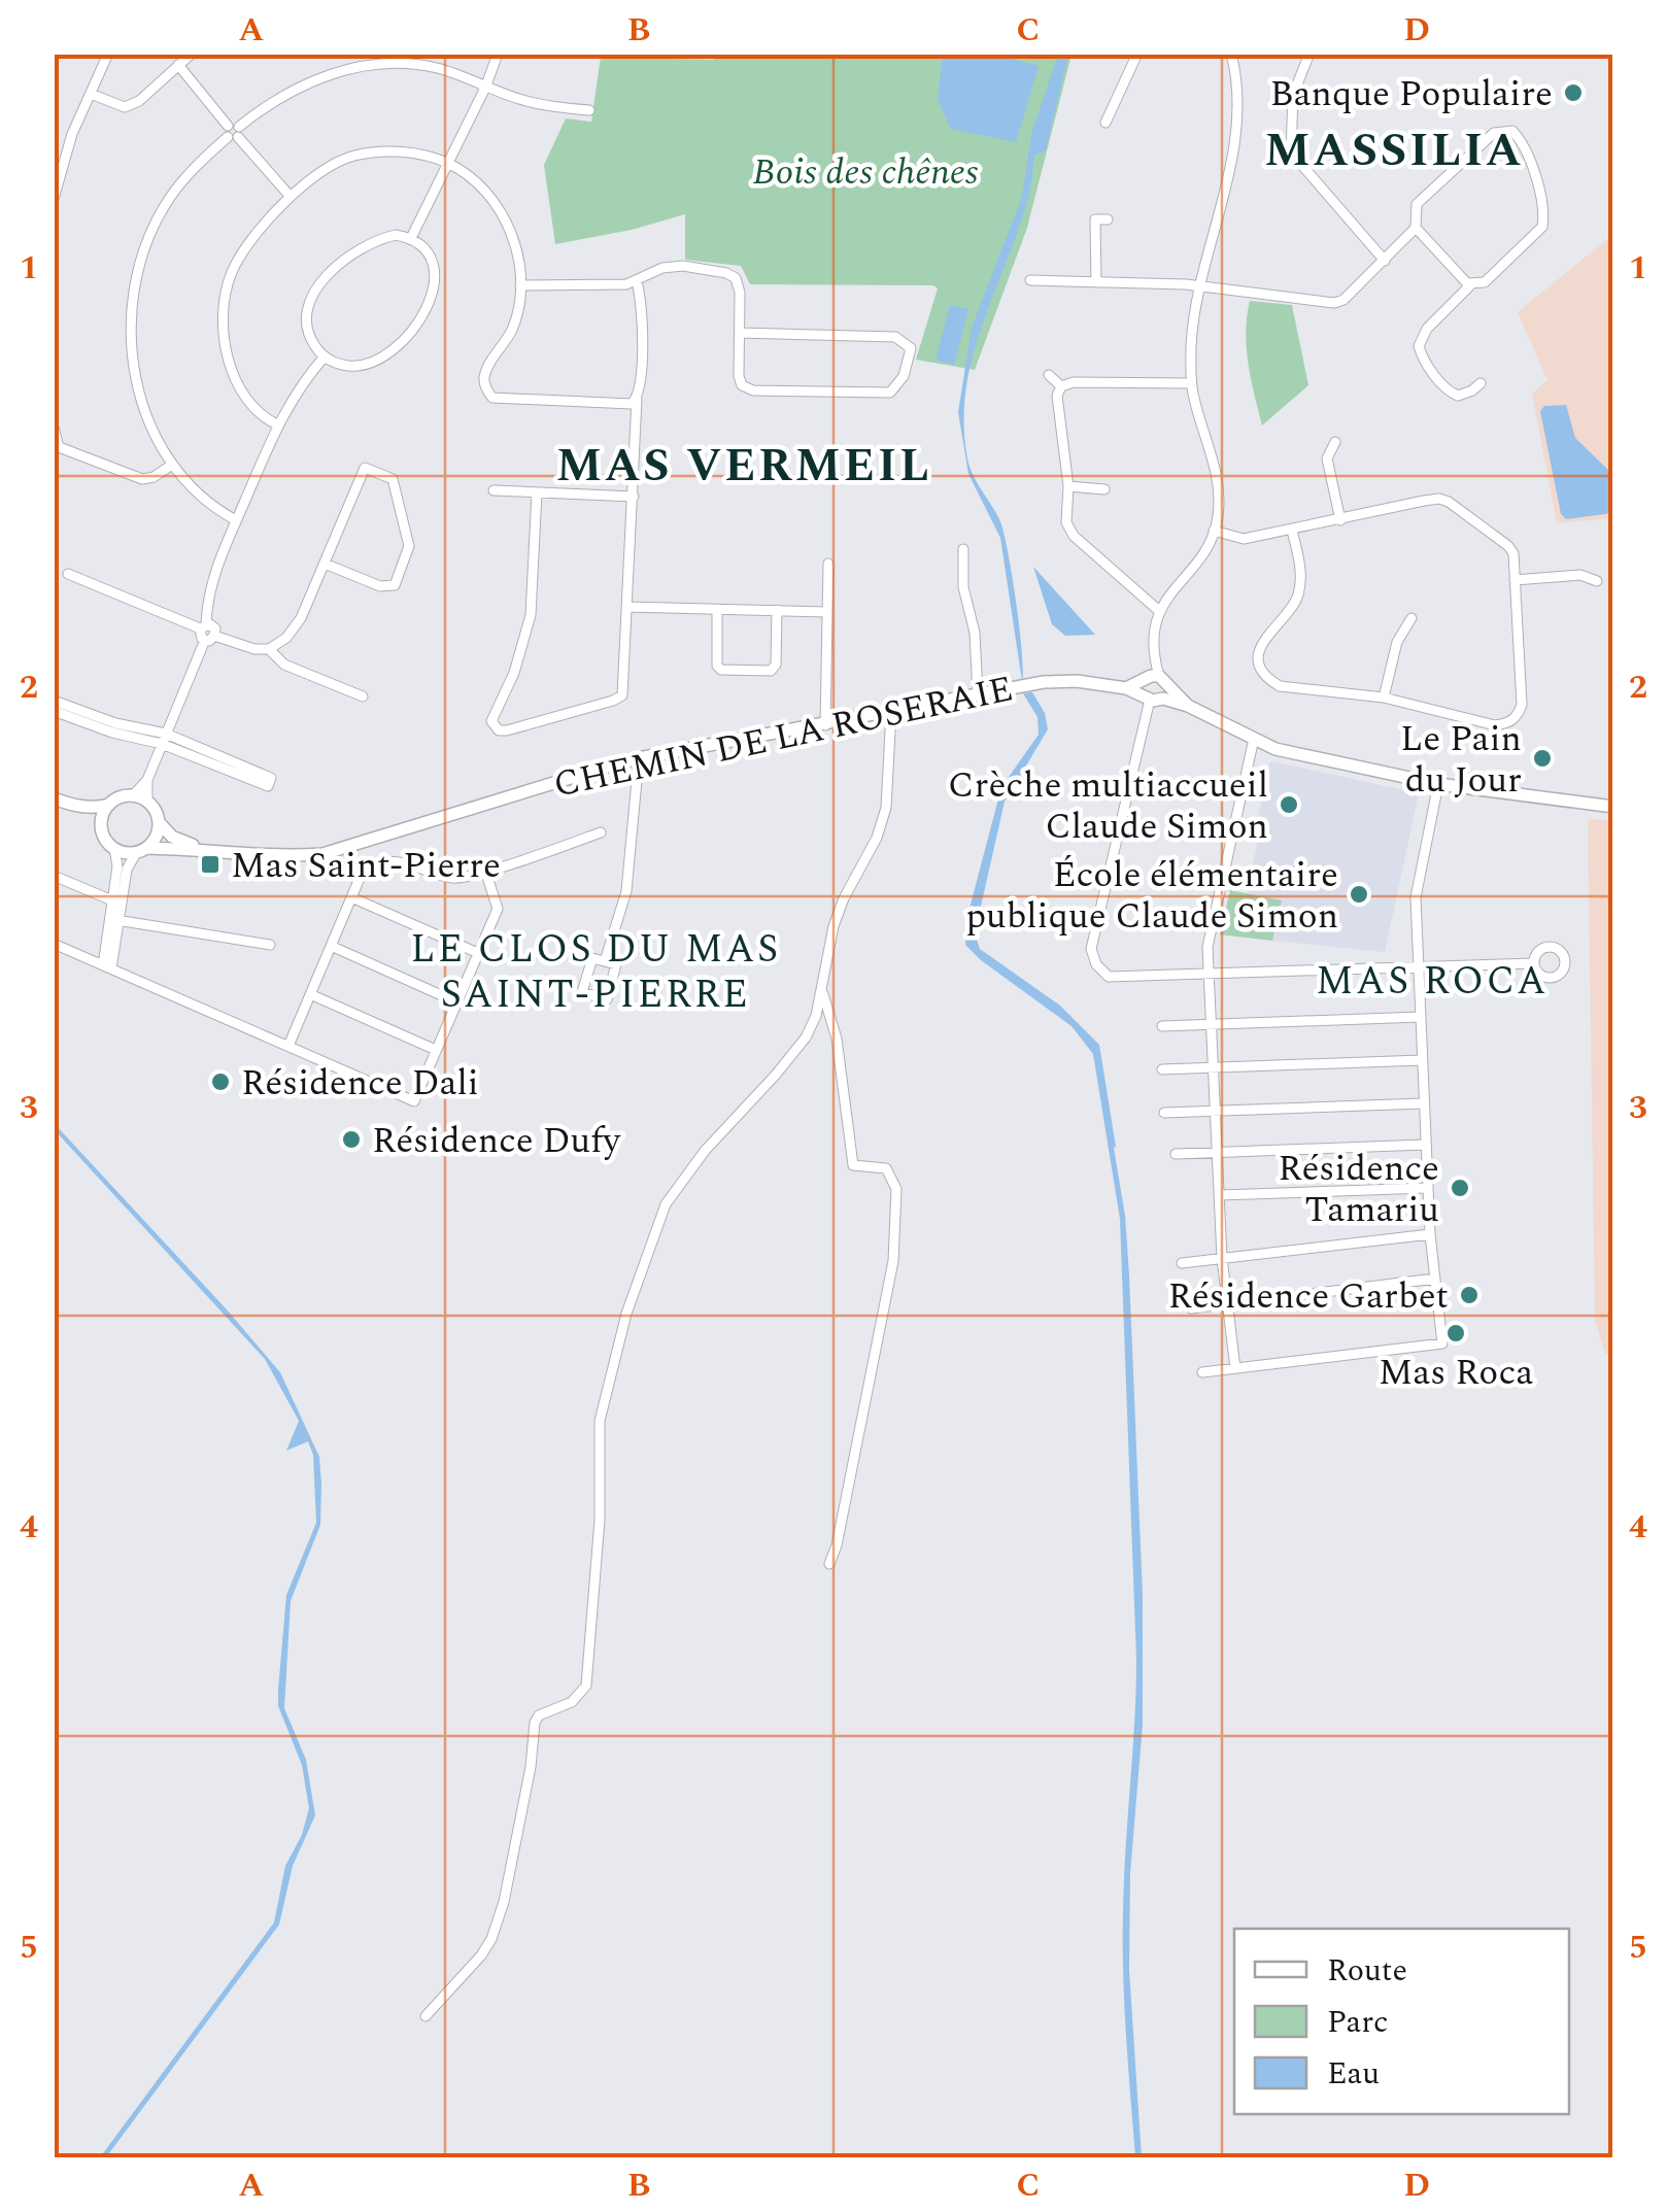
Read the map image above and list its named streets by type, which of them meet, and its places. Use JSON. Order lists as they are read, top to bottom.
{
  "streets": {
    "street": ["CHEMIN DE LA ROSERAIE"]
  },
  "districts": [
    "MASSILIA",
    "MAS VERMEIL",
    "LE CLOS DU MAS SAINT-PIERRE",
    "MAS ROCA"
  ],
  "parks": ["Bois des chênes"],
  "places": {
    "other": [
      "Banque Populaire",
      "Le Pain du Jour",
      "Crèche multiaccueil Claude Simon",
      "École élémentaire publique Claude Simon",
      "Résidence Dali",
      "Résidence Dufy",
      "Résidence Tamariu",
      "Résidence Garbet",
      "Mas Roca"
    ],
    "transit": ["Mas Saint-Pierre"]
  },
  "legend": ["Route", "Parc", "Eau"],
  "grid": {
    "columns": [
      "A",
      "B",
      "C",
      "D"
    ],
    "rows": [
      "1",
      "2",
      "3",
      "4",
      "5"
    ]
  }
}
